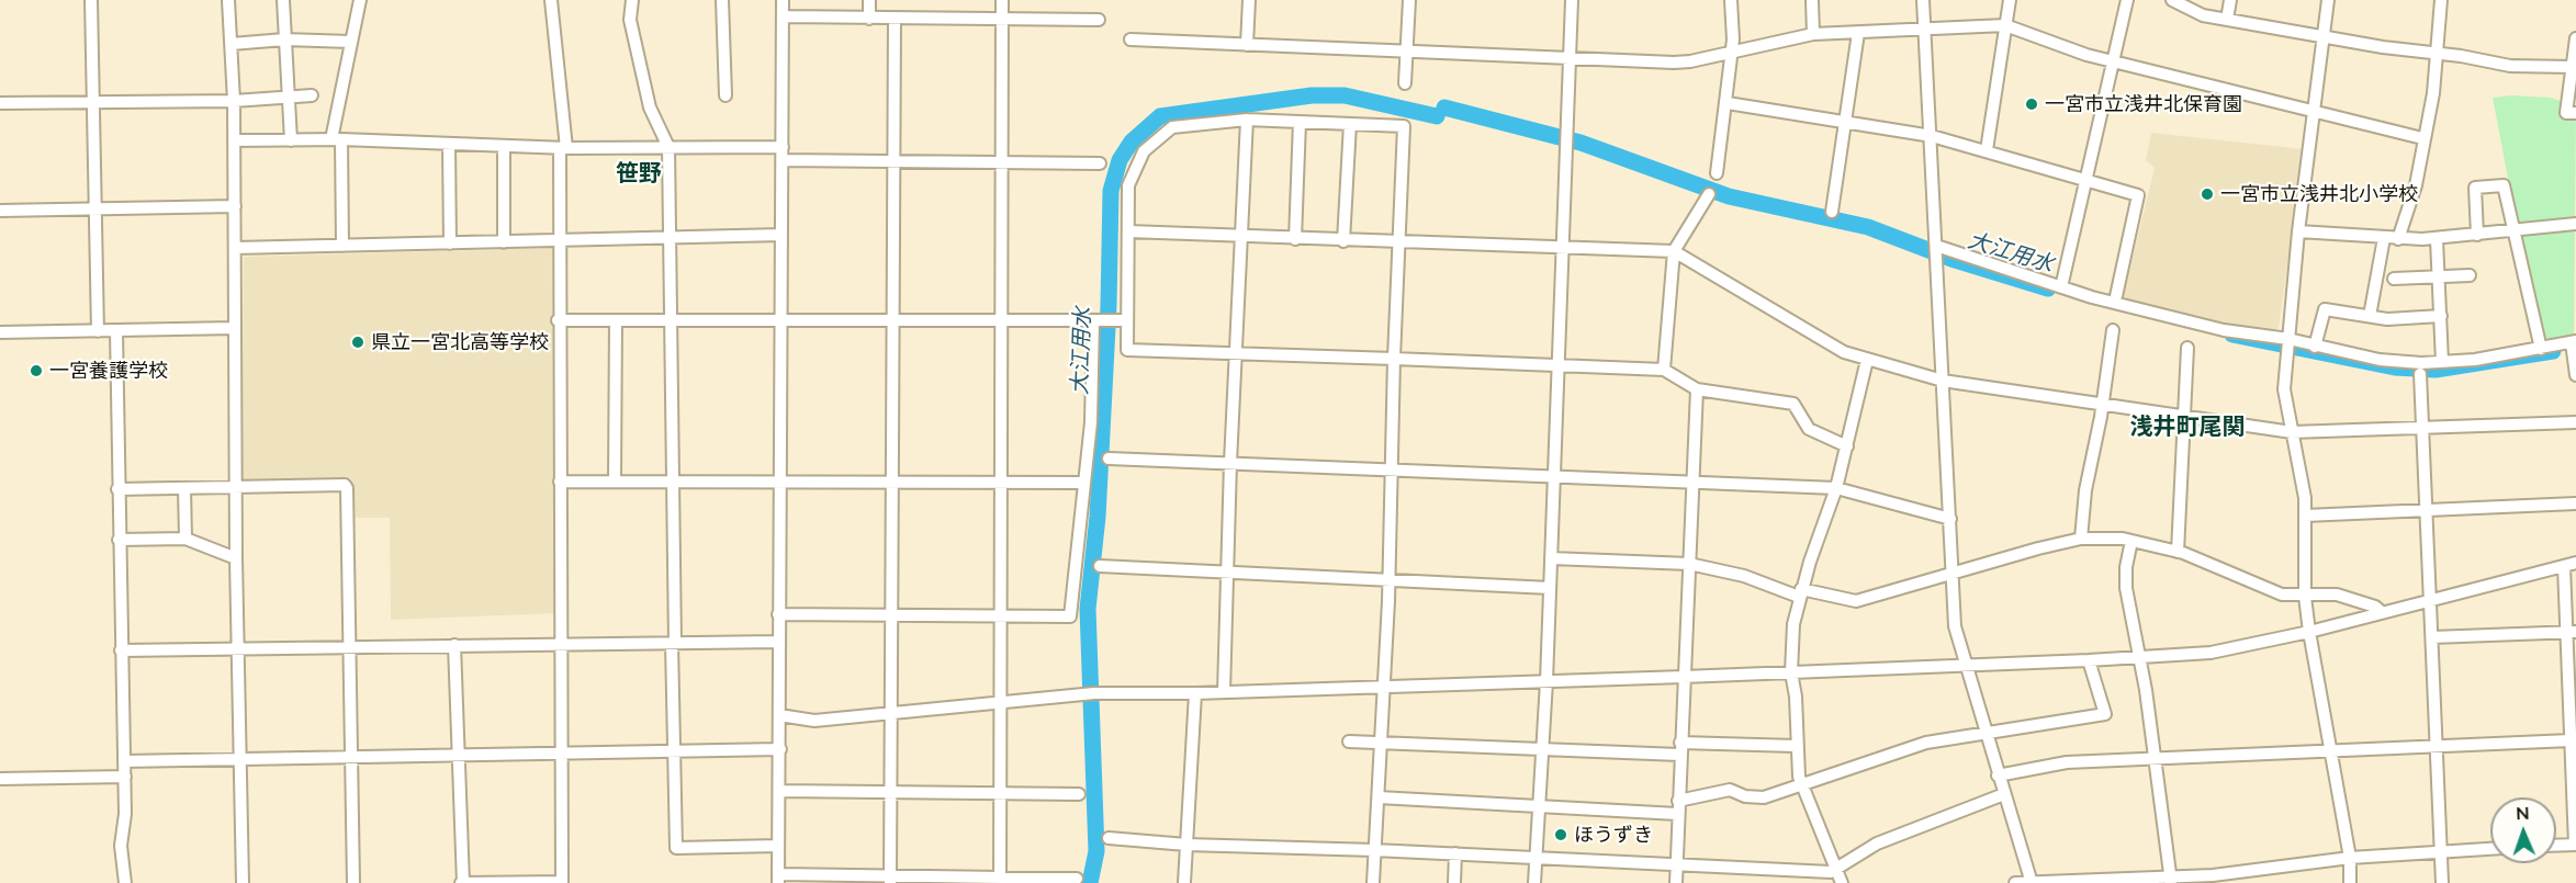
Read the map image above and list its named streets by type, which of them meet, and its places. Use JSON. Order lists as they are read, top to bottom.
{
  "districts": ["笹野", "浅井町尾関"],
  "water": ["大江用水"],
  "places": [
    "一宮市立浅井北保育園",
    "一宮市立浅井北小学校",
    "県立一宮北高等学校",
    "一宮養護学校",
    "ほうずき"
  ],
  "north": "top"
}
